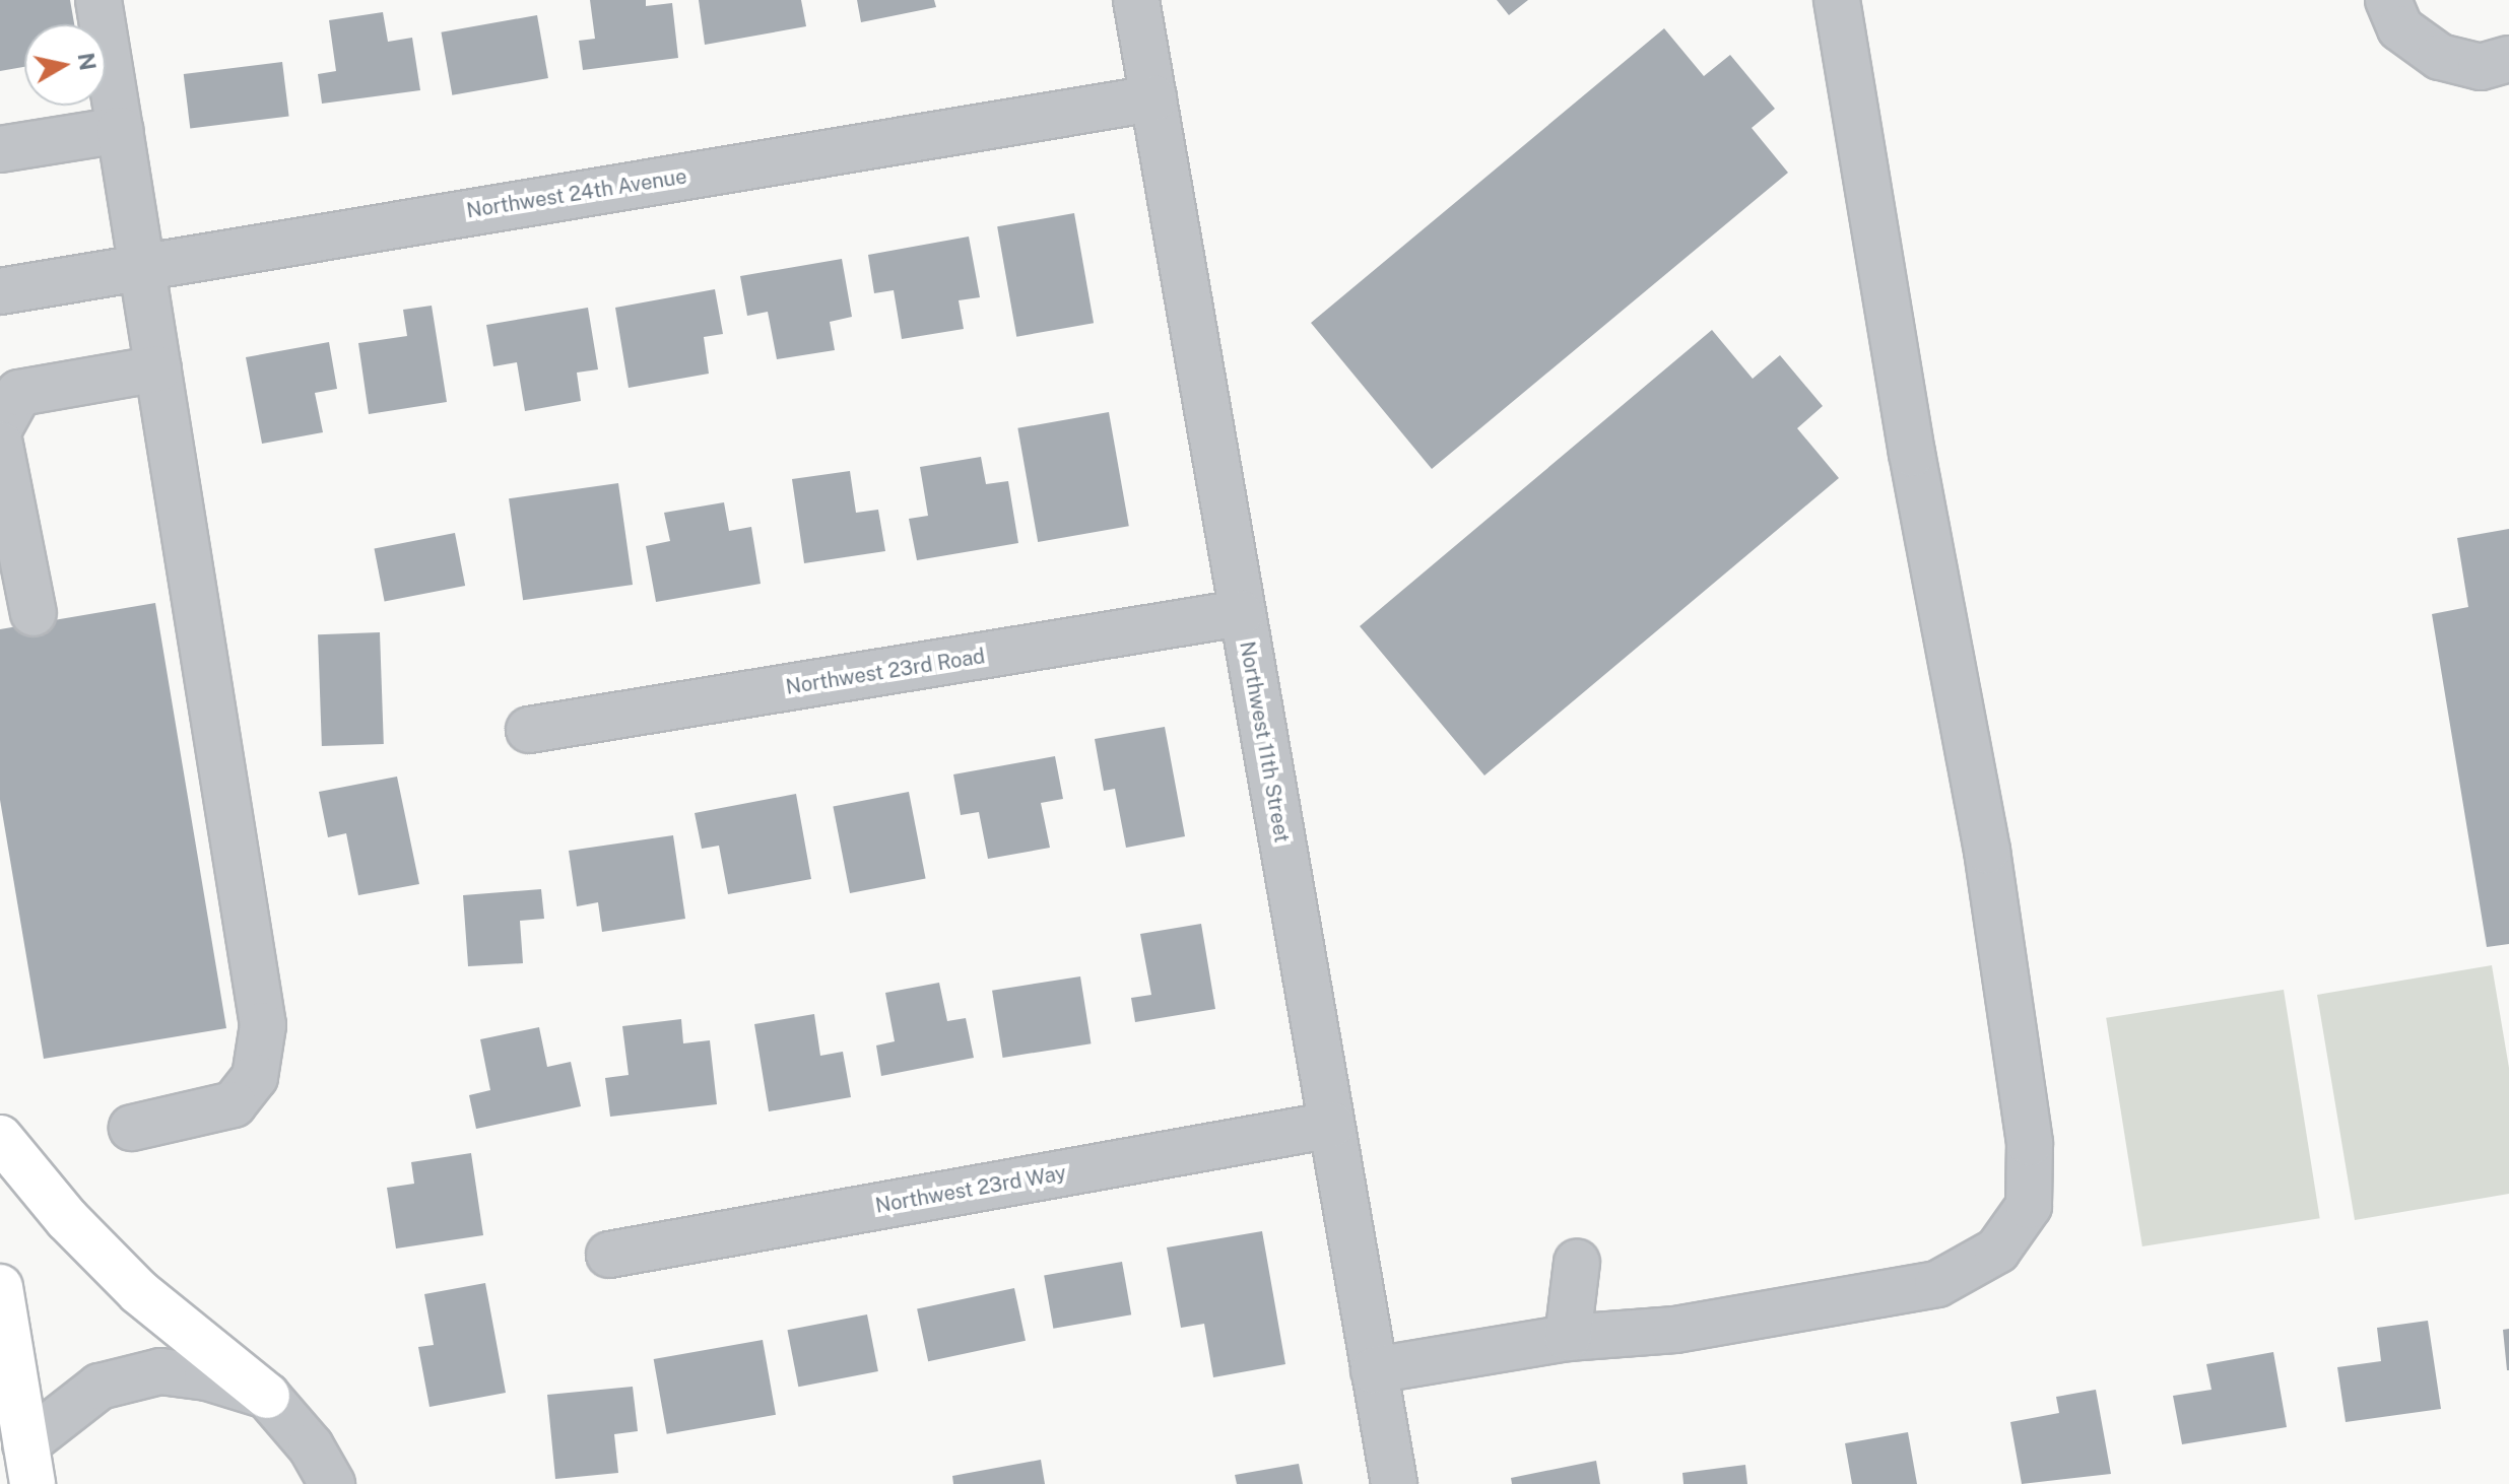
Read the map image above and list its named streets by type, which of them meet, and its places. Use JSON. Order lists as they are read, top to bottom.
{
  "streets": {
    "street": [
      "Northwest 24th Avenue",
      "Northwest 23rd Road",
      "Northwest 11th Street",
      "Northwest 23rd Way"
    ]
  },
  "crossings": [
    ["Northwest 24th Avenue", "Northwest 11th Street"],
    ["Northwest 23rd Road", "Northwest 11th Street"],
    ["Northwest 11th Street", "Northwest 23rd Way"]
  ],
  "north": "right"
}
